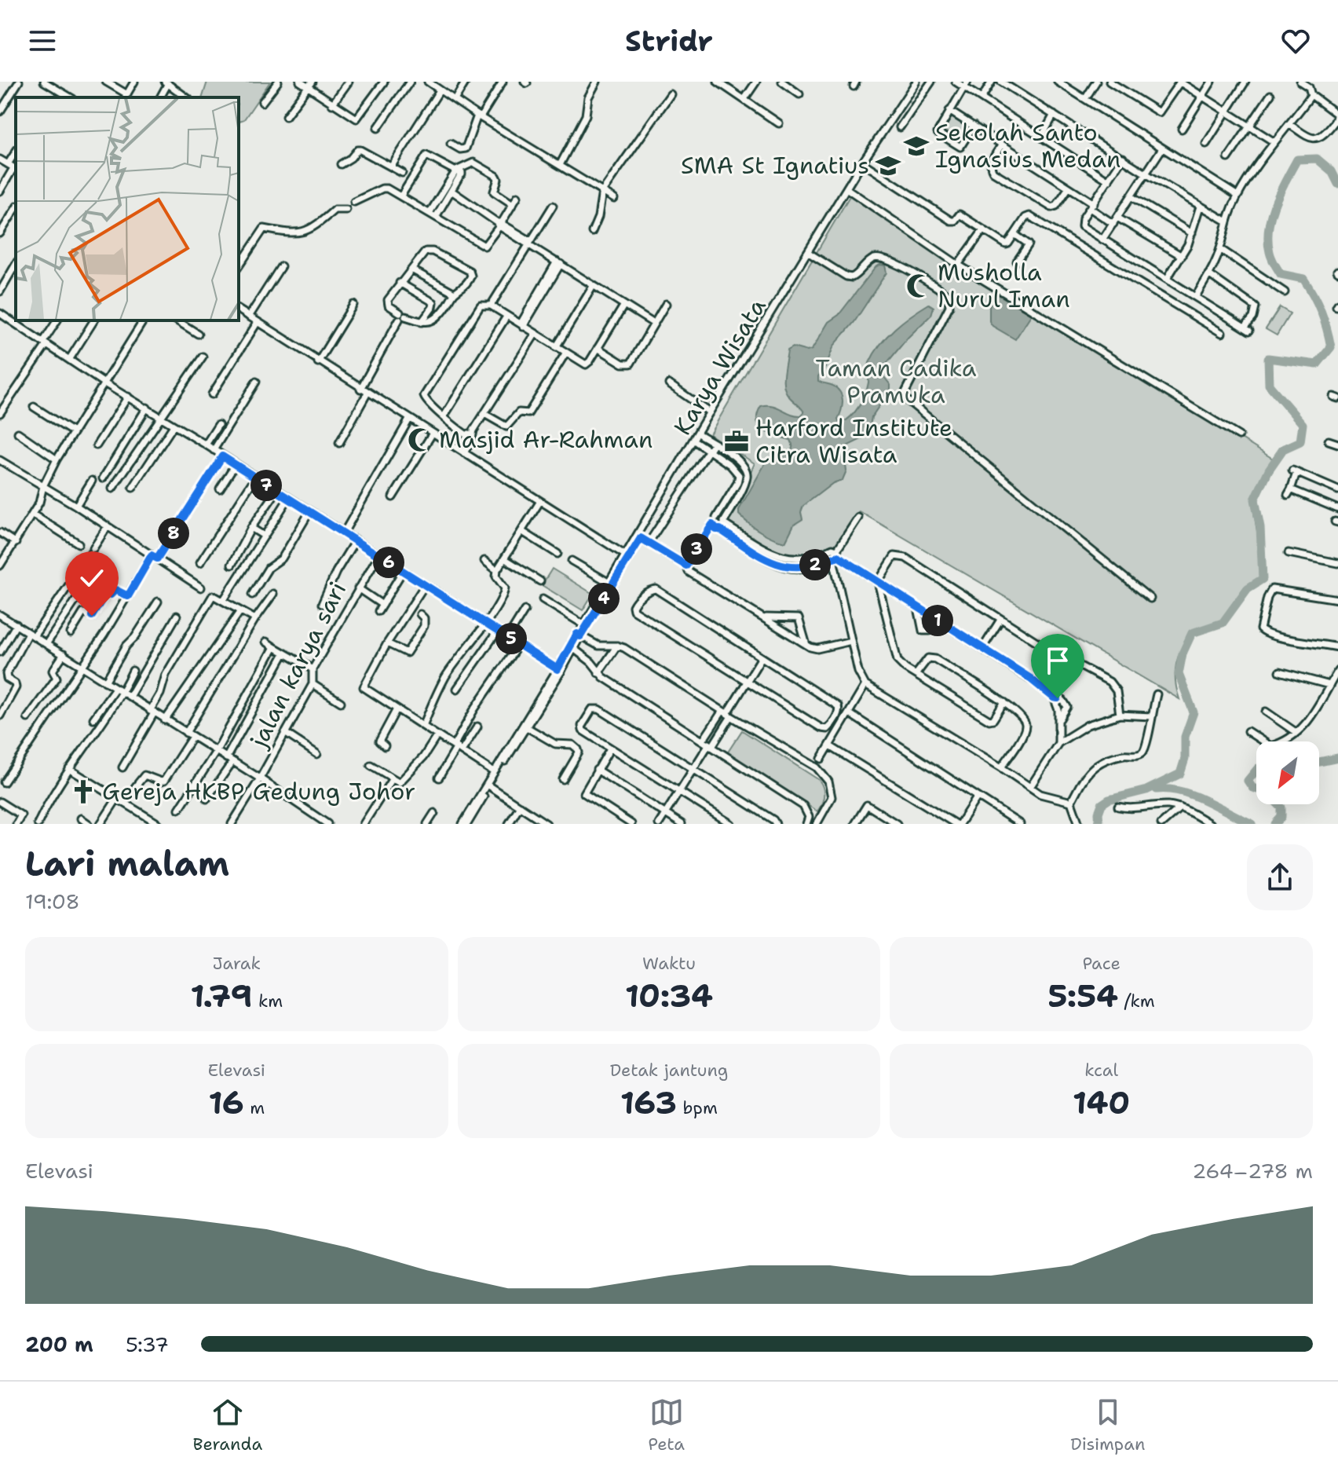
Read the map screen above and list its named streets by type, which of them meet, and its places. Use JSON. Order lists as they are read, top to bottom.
{
  "streets": {
    "street": ["Karya Wisata", "jalan karya sari"]
  },
  "parks": ["Taman Cadika Pramuka"],
  "places": {
    "school or university": ["Sekolah Santo Ignasius Medan", "SMA St Ignatius"],
    "mosque": ["Musholla Nurul Iman", "Masjid Ar-Rahman"],
    "office": ["Harford Institute Citra Wisata"],
    "church": ["Gereja HKBP Gedung Johor"]
  },
  "north": "bottom left",
  "page": {
    "header": "Stridr",
    "pins": [
      "7",
      "8",
      "3",
      "6",
      "2",
      "4",
      "1",
      "5"
    ],
    "heading": ["Lari malam", "19:08"],
    "stats": [
      ["Jarak", "1.79 km"],
      ["Waktu", "10:34"],
      ["Pace", "5:54 /km"],
      ["Elevasi", "16 m"],
      ["Detak jantung", "163 bpm"],
      ["kcal", "140"]
    ],
    "chart": ["Elevasi", "264–278 m"],
    "list": [
      {
        "name": "200 m",
        "note": "5:37"
      }
    ],
    "tabs": ["Beranda", "Peta", "Disimpan"]
  }
}
